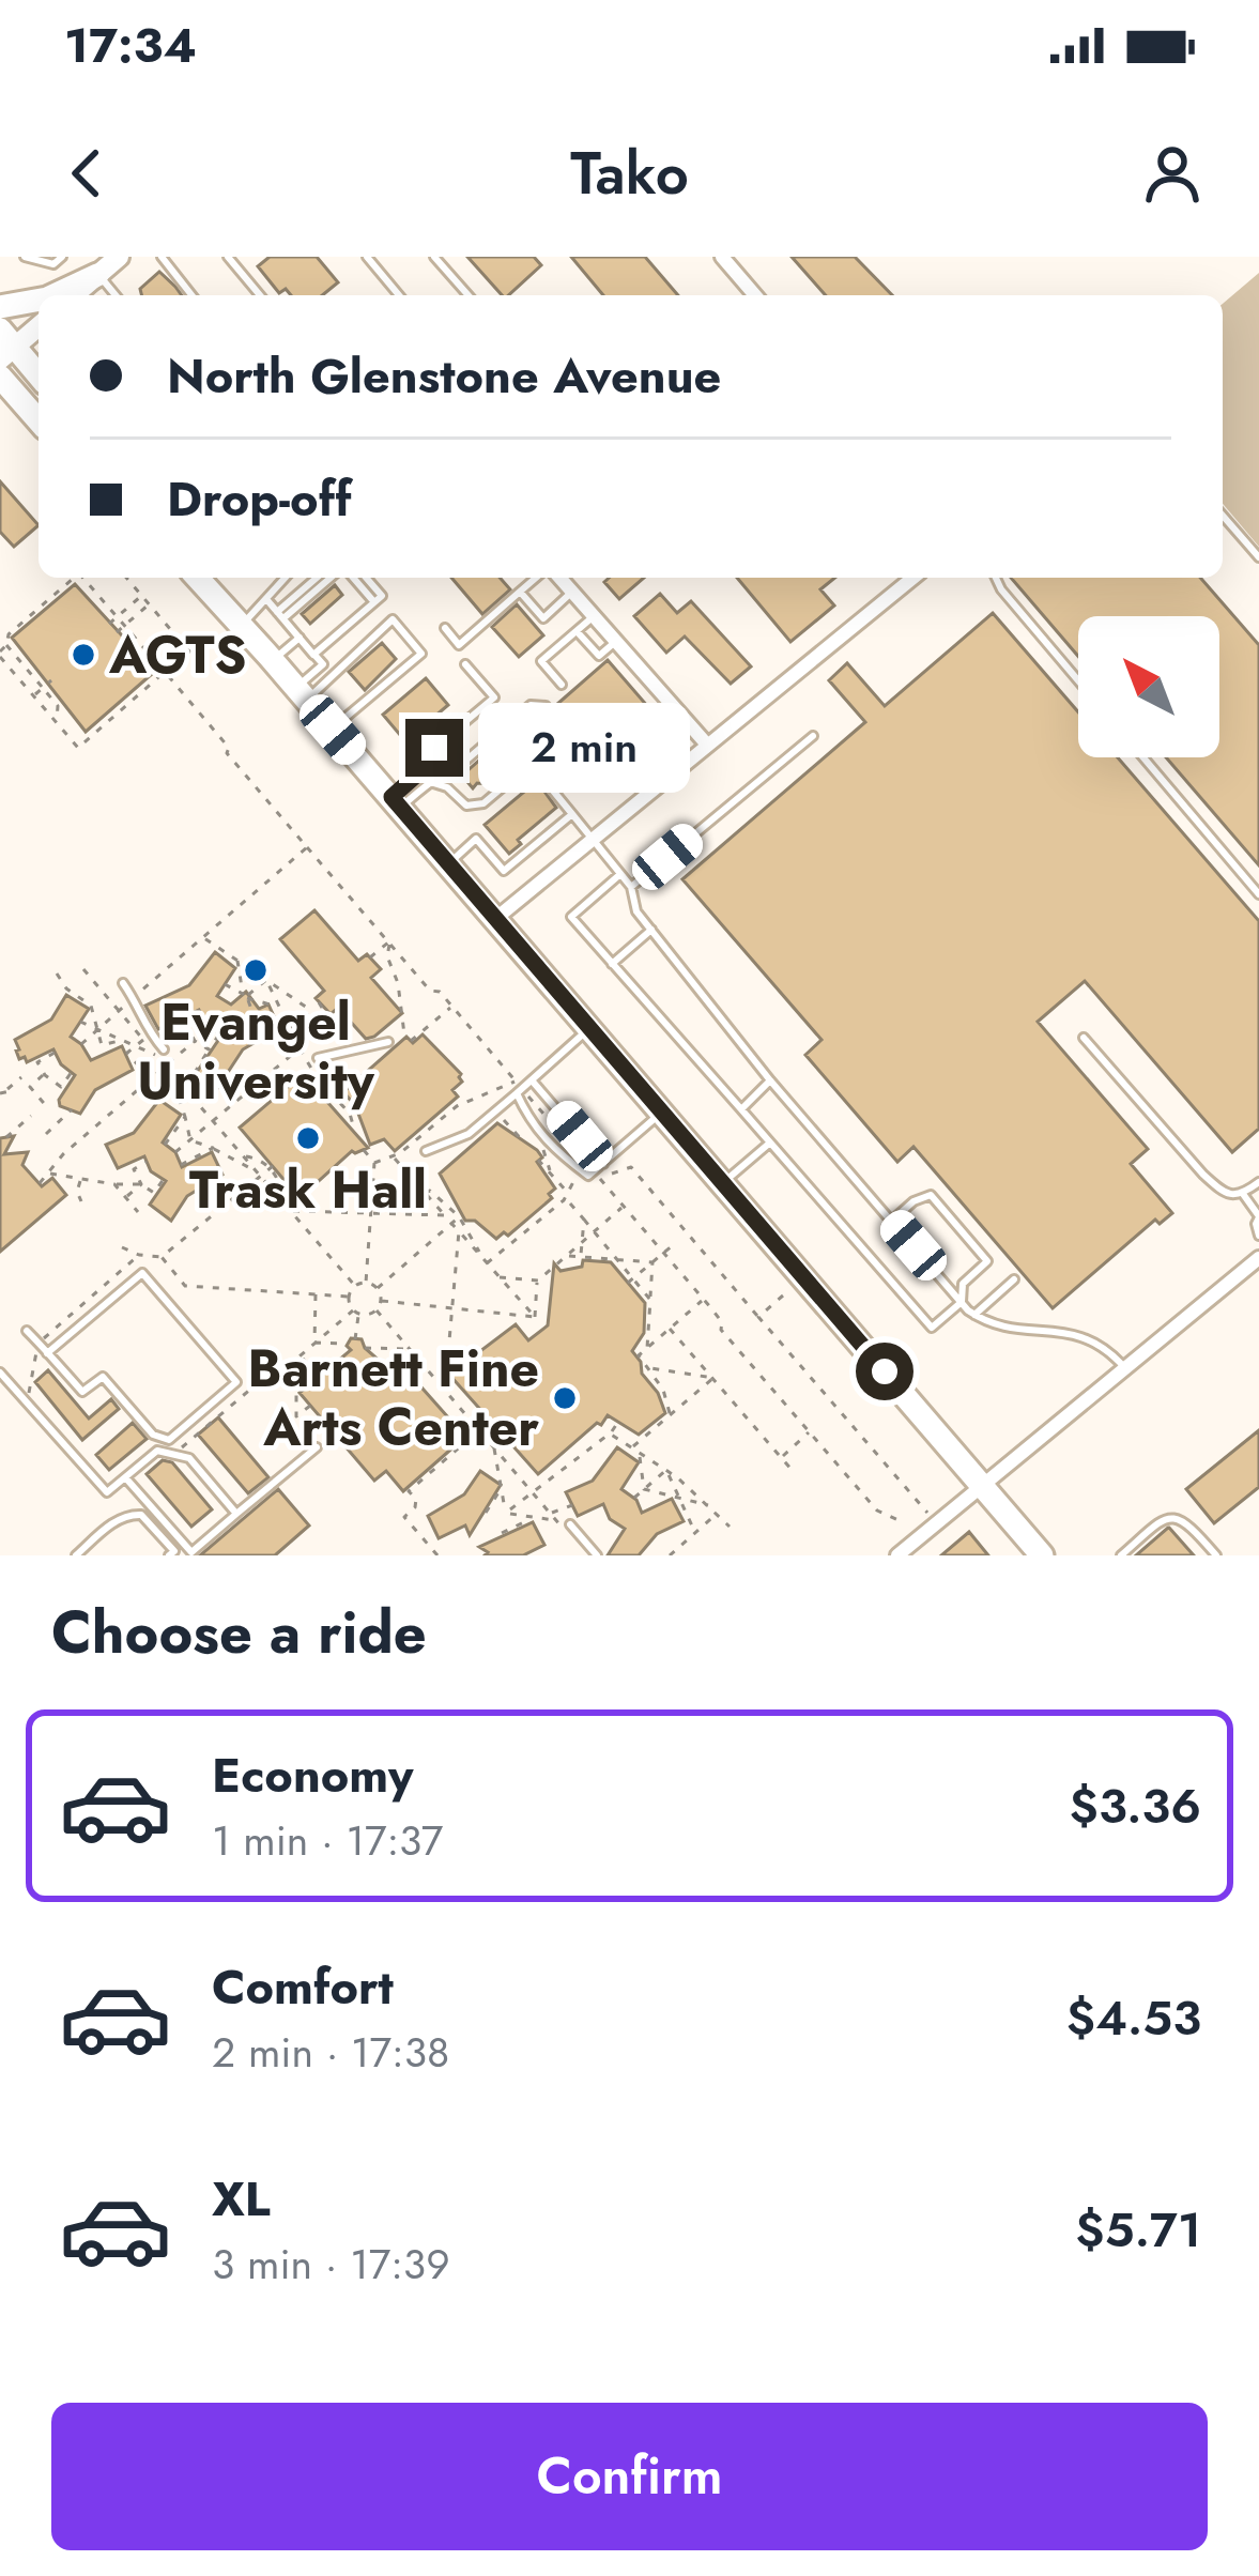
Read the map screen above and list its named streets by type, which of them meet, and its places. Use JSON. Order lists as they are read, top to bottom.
{
  "places": [
    "AGTS",
    "Evangel University",
    "Trask Hall",
    "Barnett Fine Arts Center"
  ],
  "north": "top left",
  "page": {
    "status": "17:34",
    "header": "Tako",
    "banner": ["North Glenstone Avenue", "Drop-off"],
    "bubble": "2 min",
    "heading": "Choose a ride",
    "list": [
      {
        "name": "Economy",
        "note": "1 min · 17:37",
        "value": "$3.36"
      },
      {
        "name": "Comfort",
        "note": "2 min · 17:38",
        "value": "$4.53"
      },
      {
        "name": "XL",
        "note": "3 min · 17:39",
        "value": "$5.71"
      }
    ],
    "buttons": "Confirm"
  }
}
